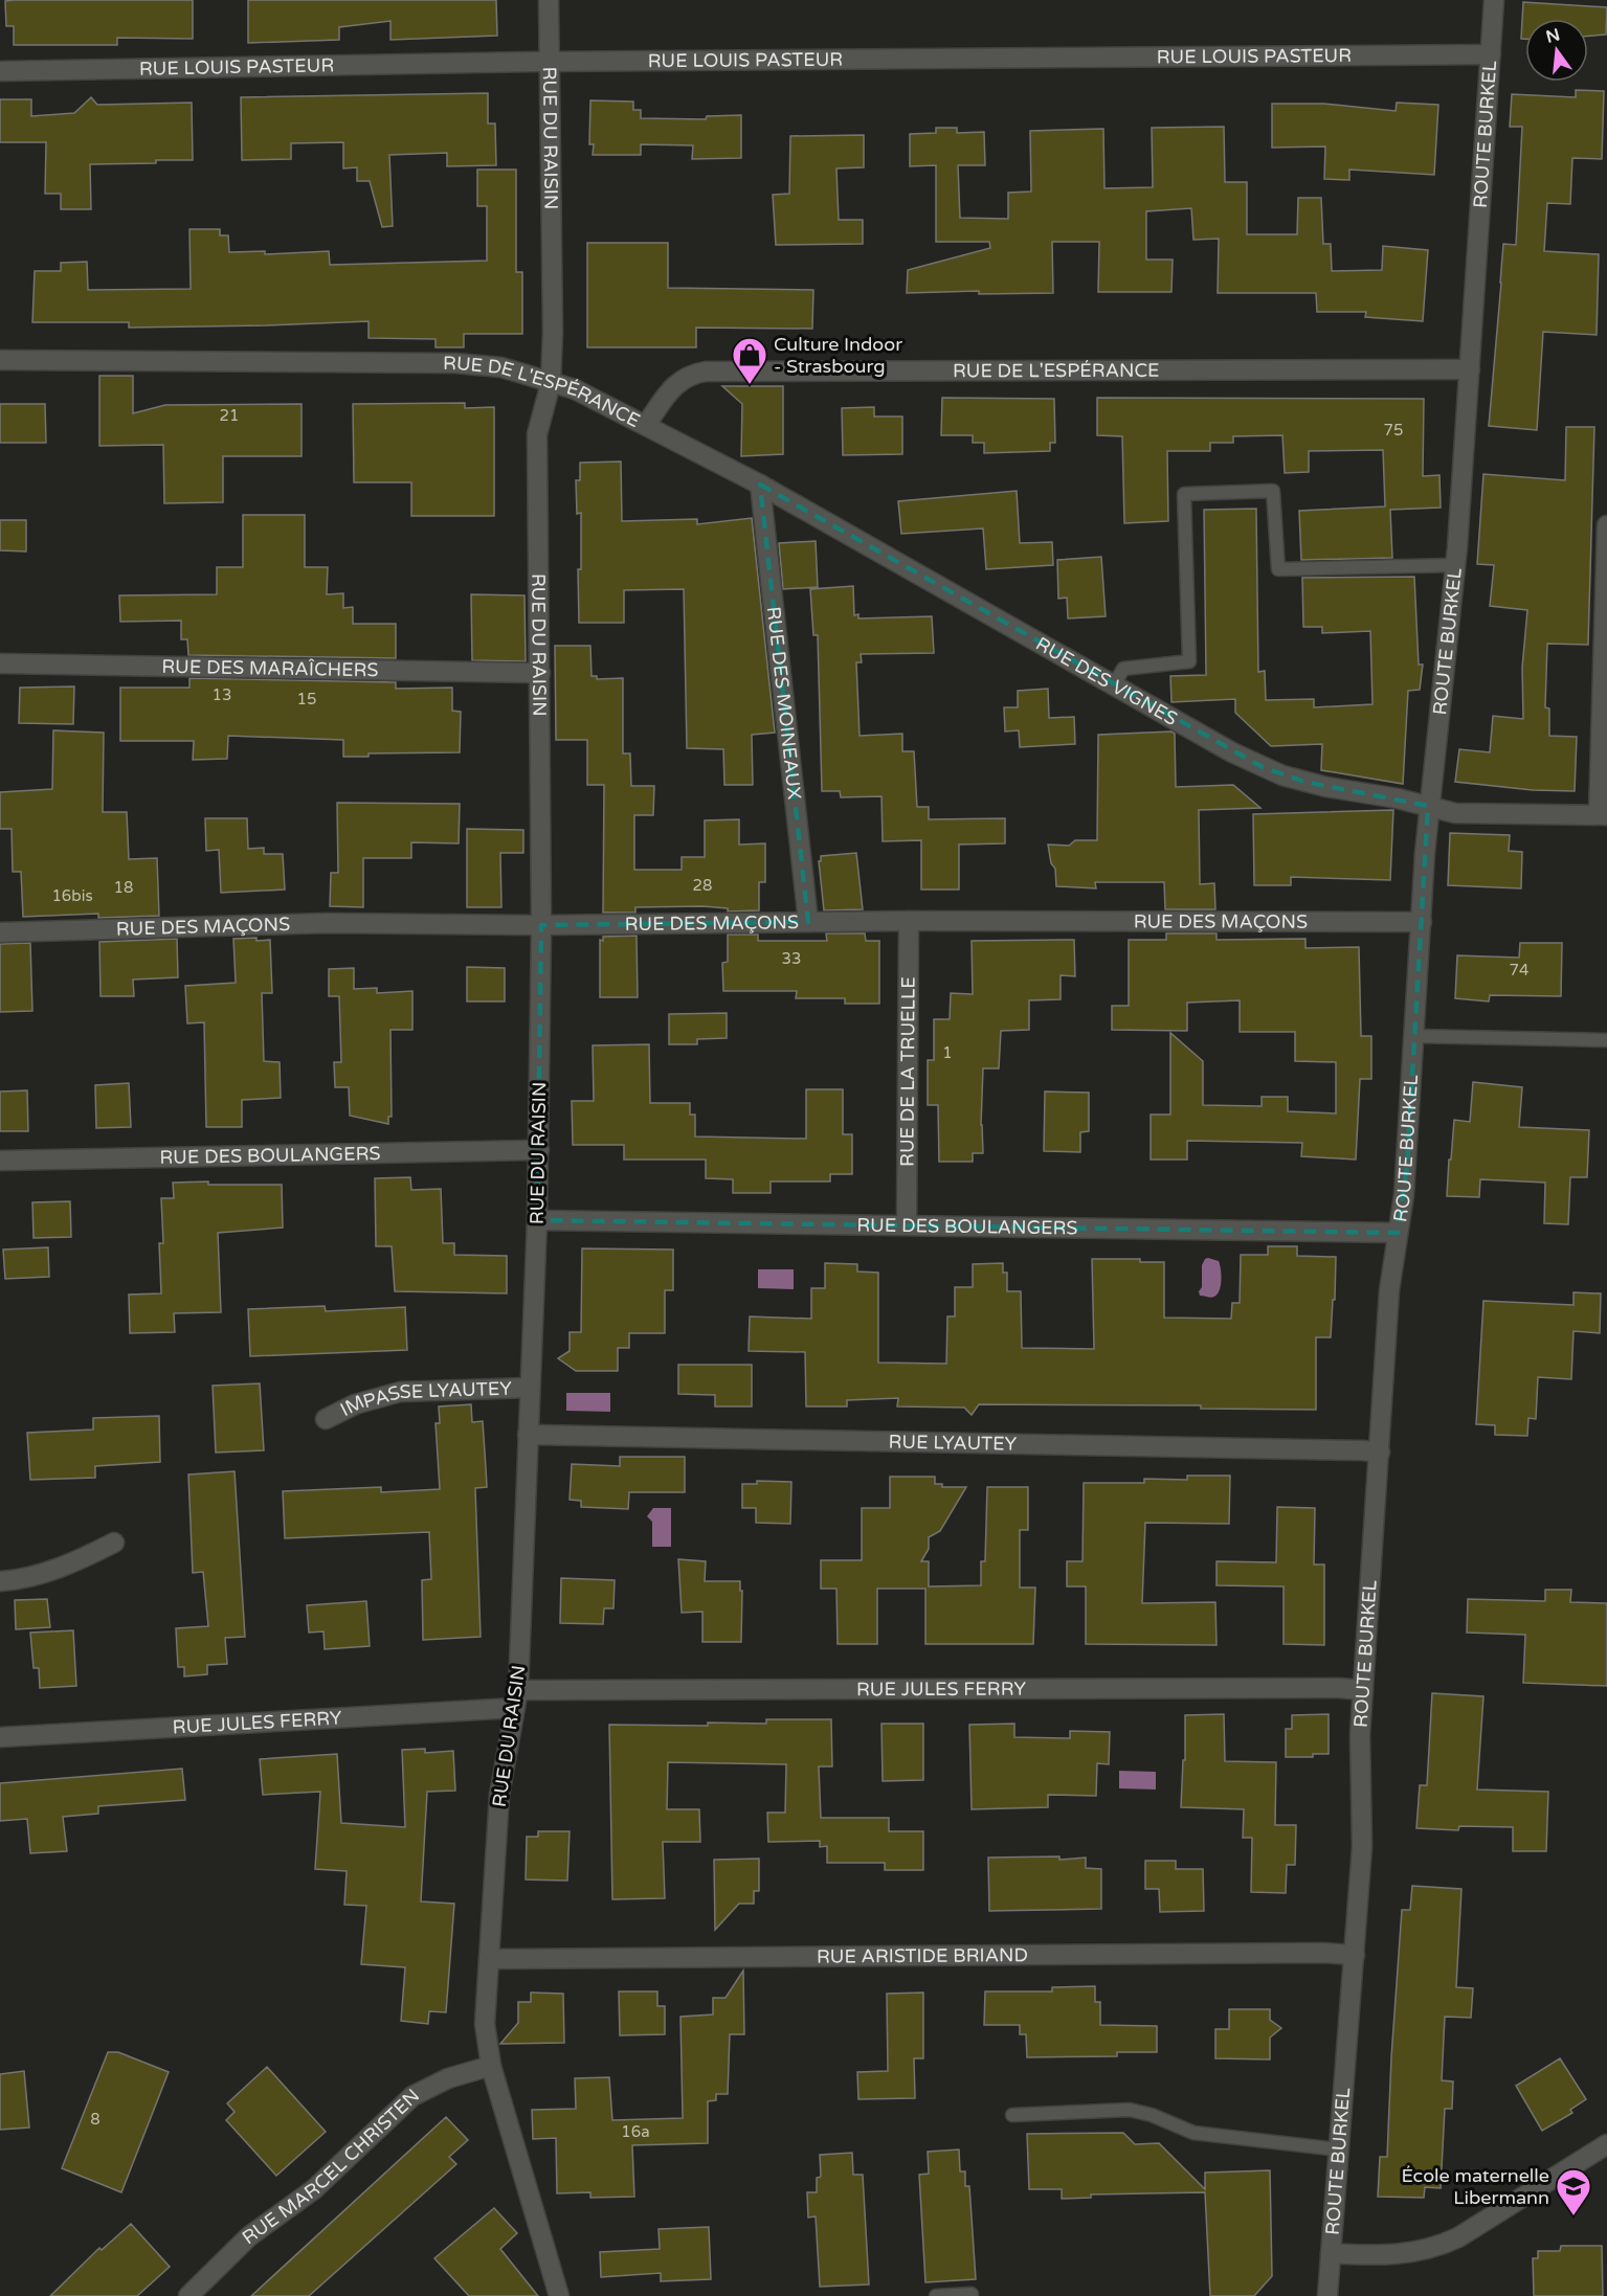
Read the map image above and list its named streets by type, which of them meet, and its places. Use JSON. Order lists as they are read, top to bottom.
{
  "streets": {
    "street": [
      "RUE LOUIS PASTEUR",
      "ROUTE BURKEL",
      "RUE DU RAISIN",
      "RUE DE L'ESPÉRANCE",
      "RUE DES MARAÎCHERS",
      "RUE DES VIGNES",
      "RUE DES MOINEAUX",
      "RUE DES MAÇONS",
      "RUE DE LA TRUELLE",
      "RUE DES BOULANGERS",
      "IMPASSE LYAUTEY",
      "RUE LYAUTEY",
      "RUE JULES FERRY",
      "RUE ARISTIDE BRIAND",
      "RUE MARCEL CHRISTEN"
    ]
  },
  "crossings": [
    ["RUE LOUIS PASTEUR", "ROUTE BURKEL"],
    ["RUE LOUIS PASTEUR", "RUE DU RAISIN"],
    ["ROUTE BURKEL", "RUE DE L'ESPÉRANCE"],
    ["ROUTE BURKEL", "RUE DES VIGNES"],
    ["ROUTE BURKEL", "RUE DES MAÇONS"],
    ["ROUTE BURKEL", "RUE DES BOULANGERS"],
    ["ROUTE BURKEL", "RUE LYAUTEY"],
    ["ROUTE BURKEL", "RUE JULES FERRY"],
    ["ROUTE BURKEL", "RUE ARISTIDE BRIAND"],
    ["RUE DU RAISIN", "RUE DE L'ESPÉRANCE"],
    ["RUE DU RAISIN", "RUE DES MARAÎCHERS"],
    ["RUE DU RAISIN", "RUE DES MAÇONS"],
    ["RUE DU RAISIN", "RUE DES BOULANGERS"],
    ["RUE DU RAISIN", "IMPASSE LYAUTEY"],
    ["RUE DU RAISIN", "RUE LYAUTEY"],
    ["RUE DU RAISIN", "RUE JULES FERRY"],
    ["RUE DU RAISIN", "RUE ARISTIDE BRIAND"],
    ["RUE DU RAISIN", "RUE MARCEL CHRISTEN"],
    ["RUE DE L'ESPÉRANCE", "RUE DES VIGNES"],
    ["RUE DES VIGNES", "RUE DES MOINEAUX"],
    ["RUE DES MOINEAUX", "RUE DES MAÇONS"],
    ["RUE DES MAÇONS", "RUE DE LA TRUELLE"],
    ["RUE DE LA TRUELLE", "RUE DES BOULANGERS"]
  ],
  "places": {
    "shop": ["Culture Indoor - Strasbourg"],
    "school or university": ["École maternelle Libermann"]
  },
  "house_numbers": [
    "21",
    "75",
    "13",
    "15",
    "28",
    "18",
    "16bis",
    "33",
    "74",
    "1",
    "8",
    "16a"
  ],
  "north": "top"
}
